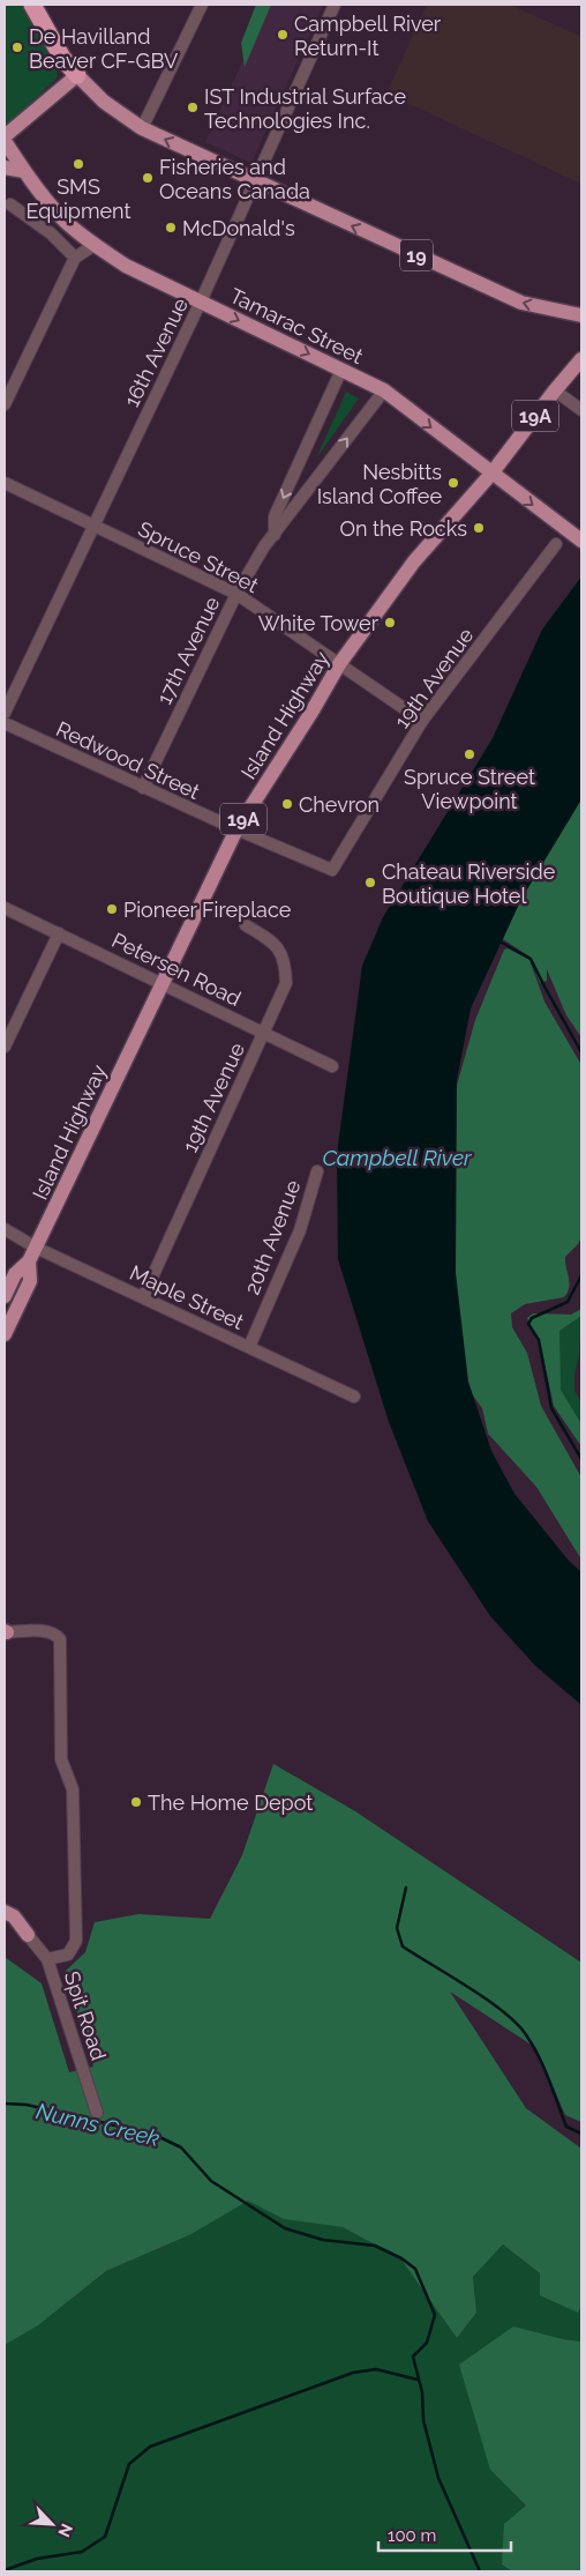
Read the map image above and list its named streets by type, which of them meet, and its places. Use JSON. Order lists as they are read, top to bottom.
{
  "streets": {
    "highway": ["19"],
    "main road": ["Tamarac Street", "19A", "Island Highway"],
    "street": [
      "16th Avenue",
      "Spruce Street",
      "17th Avenue",
      "19th Avenue",
      "Redwood Street",
      "Petersen Road",
      "20th Avenue",
      "Maple Street",
      "Spit Road"
    ]
  },
  "crossings": [
    ["19", "16th Avenue"],
    ["Tamarac Street", "16th Avenue"],
    ["Tamarac Street", "17th Avenue"],
    ["Tamarac Street", "Island Highway"],
    ["16th Avenue", "Spruce Street"],
    ["Spruce Street", "17th Avenue"],
    ["Spruce Street", "19th Avenue"],
    ["Spruce Street", "Island Highway"],
    ["17th Avenue", "Redwood Street"],
    ["19th Avenue", "Redwood Street"],
    ["19th Avenue", "Petersen Road"],
    ["19th Avenue", "Maple Street"],
    ["Island Highway", "Redwood Street"],
    ["Island Highway", "Petersen Road"],
    ["Island Highway", "Maple Street"],
    ["20th Avenue", "Maple Street"]
  ],
  "one_way": ["Tamarac Street"],
  "water": ["Campbell River", "Nunns Creek"],
  "places": [
    "Campbell River Return-It",
    "De Havilland Beaver CF-GBV",
    "IST Industrial Surface Technologies Inc.",
    "SMS Equipment",
    "Fisheries and Oceans Canada",
    "McDonald's",
    "Nesbitts Island Coffee",
    "On the Rocks",
    "White Tower",
    "Spruce Street Viewpoint",
    "Chevron",
    "Chateau Riverside Boutique Hotel",
    "Pioneer Fireplace",
    "The Home Depot"
  ],
  "scale_bar": "100 m",
  "north": "bottom right"
}
